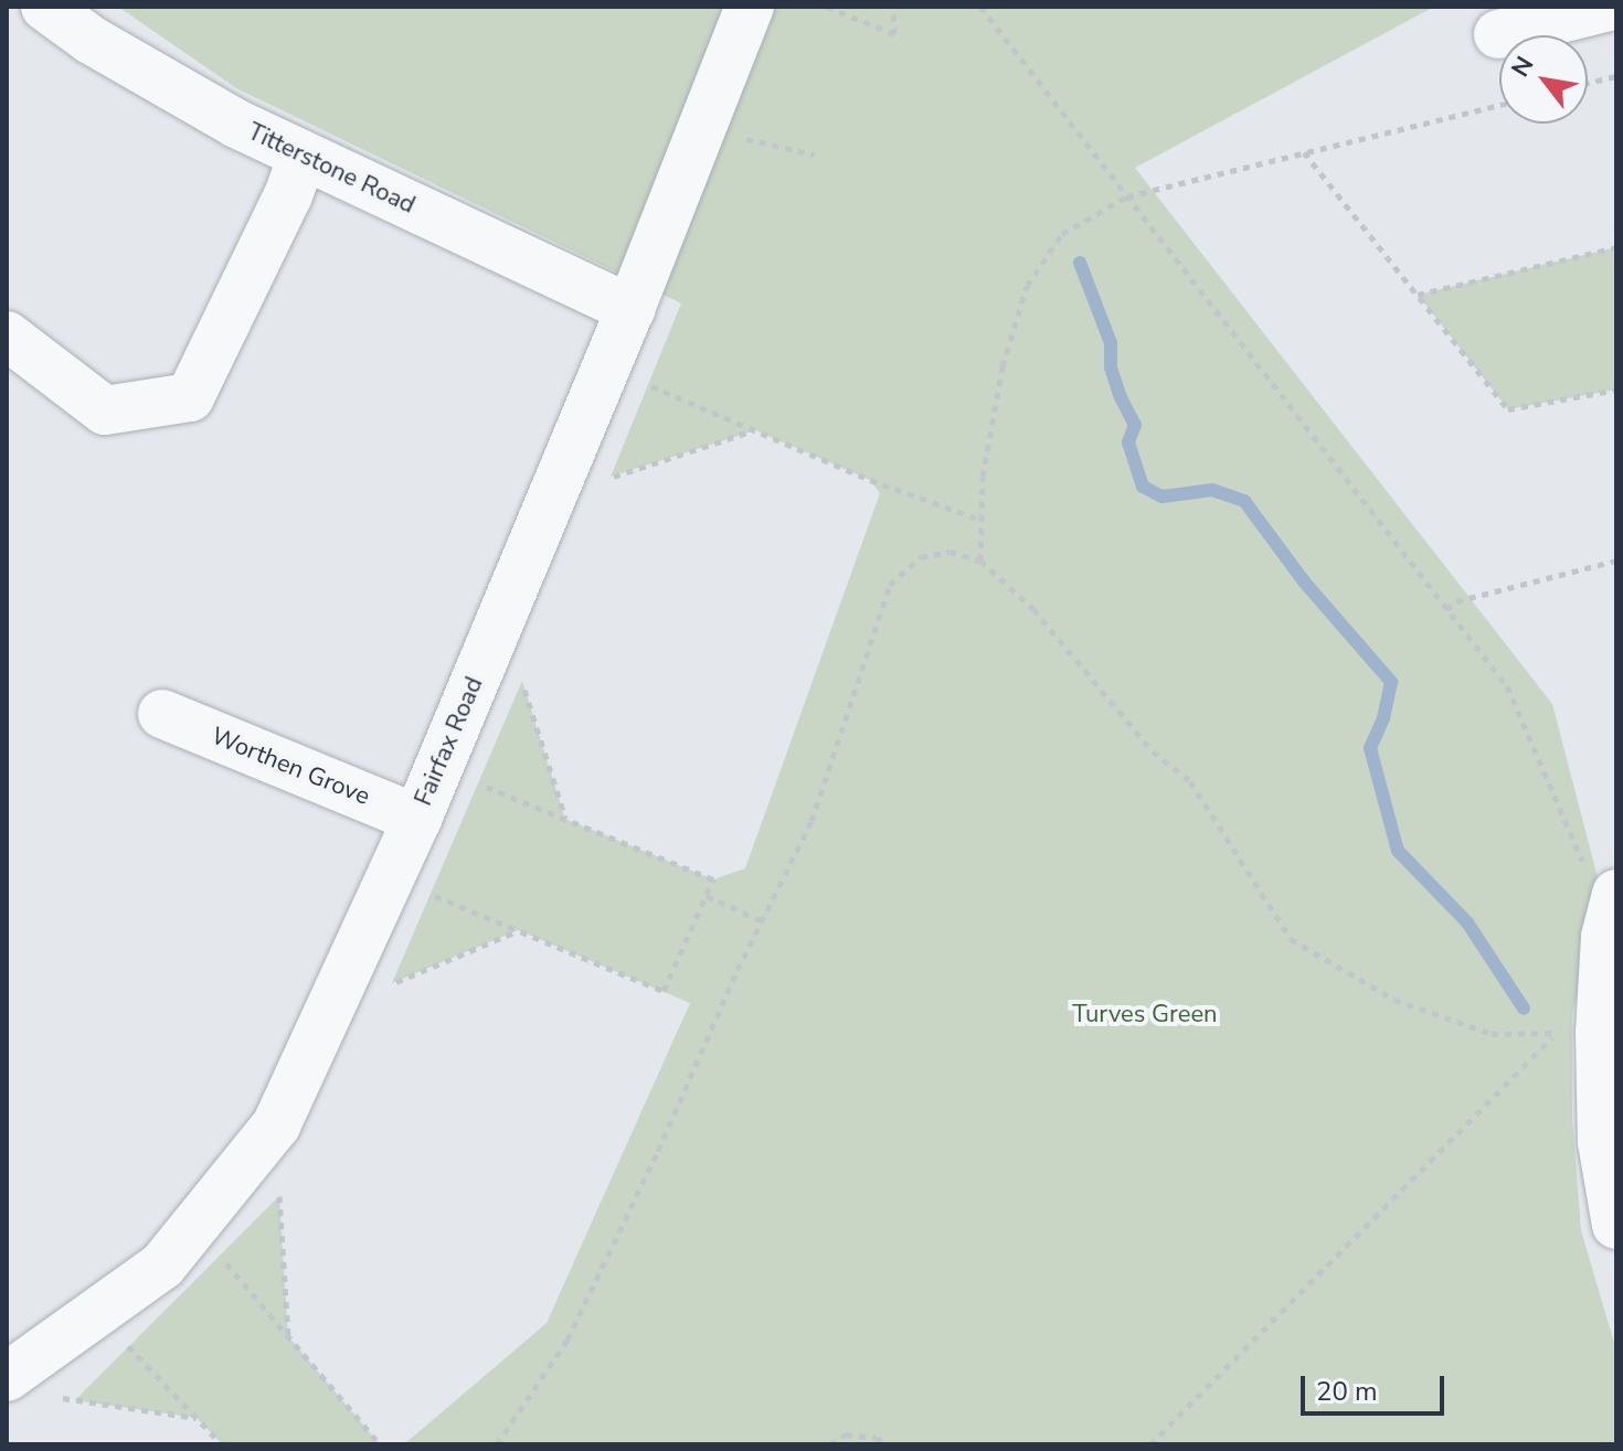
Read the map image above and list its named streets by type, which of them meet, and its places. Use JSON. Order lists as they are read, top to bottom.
{
  "streets": {
    "street": ["Titterstone Road", "Fairfax Road", "Worthen Grove"]
  },
  "crossings": [
    ["Titterstone Road", "Fairfax Road"],
    ["Fairfax Road", "Worthen Grove"]
  ],
  "parks": ["Turves Green"],
  "scale_bar": "20 m",
  "north": "top left"
}
